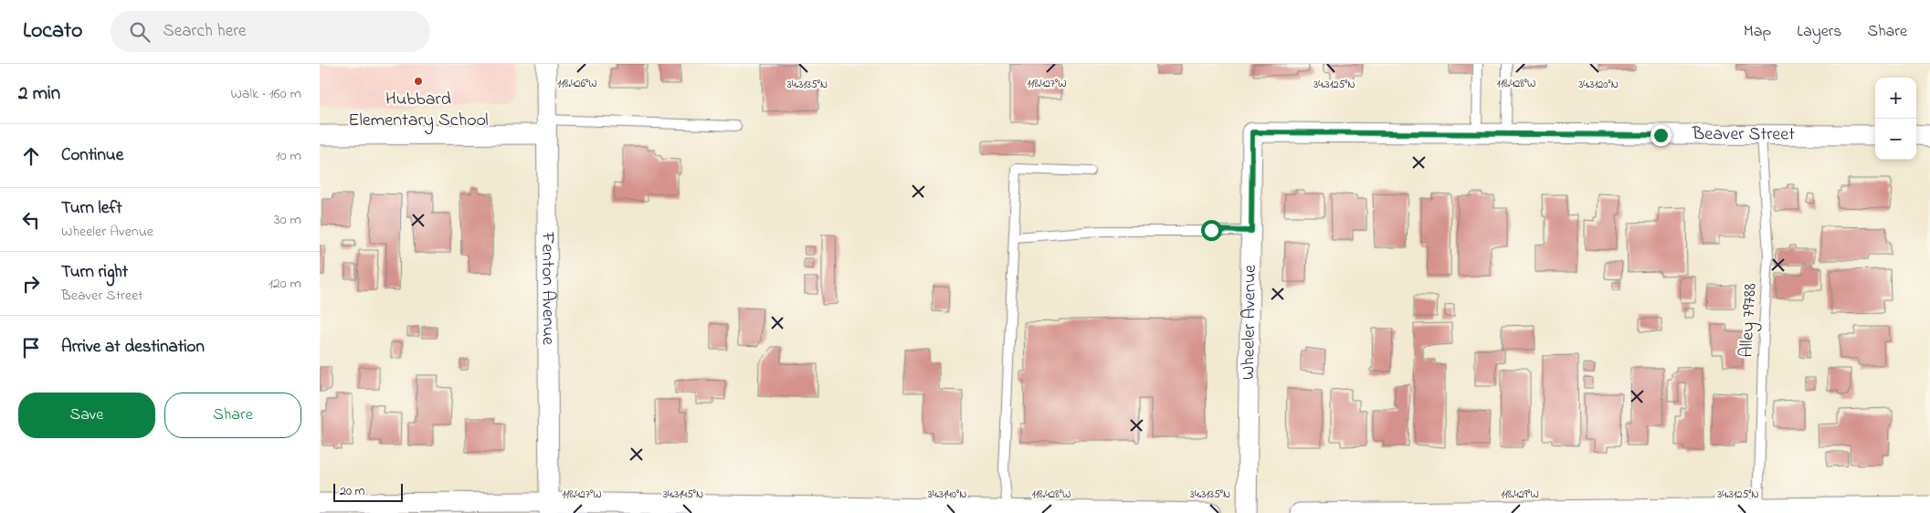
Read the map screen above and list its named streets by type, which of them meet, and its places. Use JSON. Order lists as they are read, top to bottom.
{
  "streets": {
    "street": ["Beaver Street", "Fenton Avenue", "Wheeler Avenue"],
    "lane": ["Alley 79788"]
  },
  "crossings": [
    ["Beaver Street", "Alley 79788"],
    ["Beaver Street", "Wheeler Avenue"]
  ],
  "places": ["Hubbard Elementary School"],
  "scale_bar": "20 m",
  "page": {
    "header": "Locato",
    "search": "Search here",
    "nav": ["Map", "Layers", "Share"],
    "heading": ["2 min", "Walk · 160 m"],
    "map_buttons": ["+", "−"],
    "list": [
      ["Continue", "10 m"],
      ["Turn left", "Wheeler Avenue", "30 m"],
      ["Turn right", "Beaver Street", "120 m"],
      "Arrive at destination"
    ],
    "buttons": ["Save", "Share"],
    "scale": "20 m"
  },
  "coordinates": [
    "118.426°W",
    "118.427°W",
    "118.428°W",
    "34.3135°N",
    "34.3125°N",
    "34.3120°N",
    "34.3145°N",
    "34.3140°N",
    "118.429°W"
  ]
}
